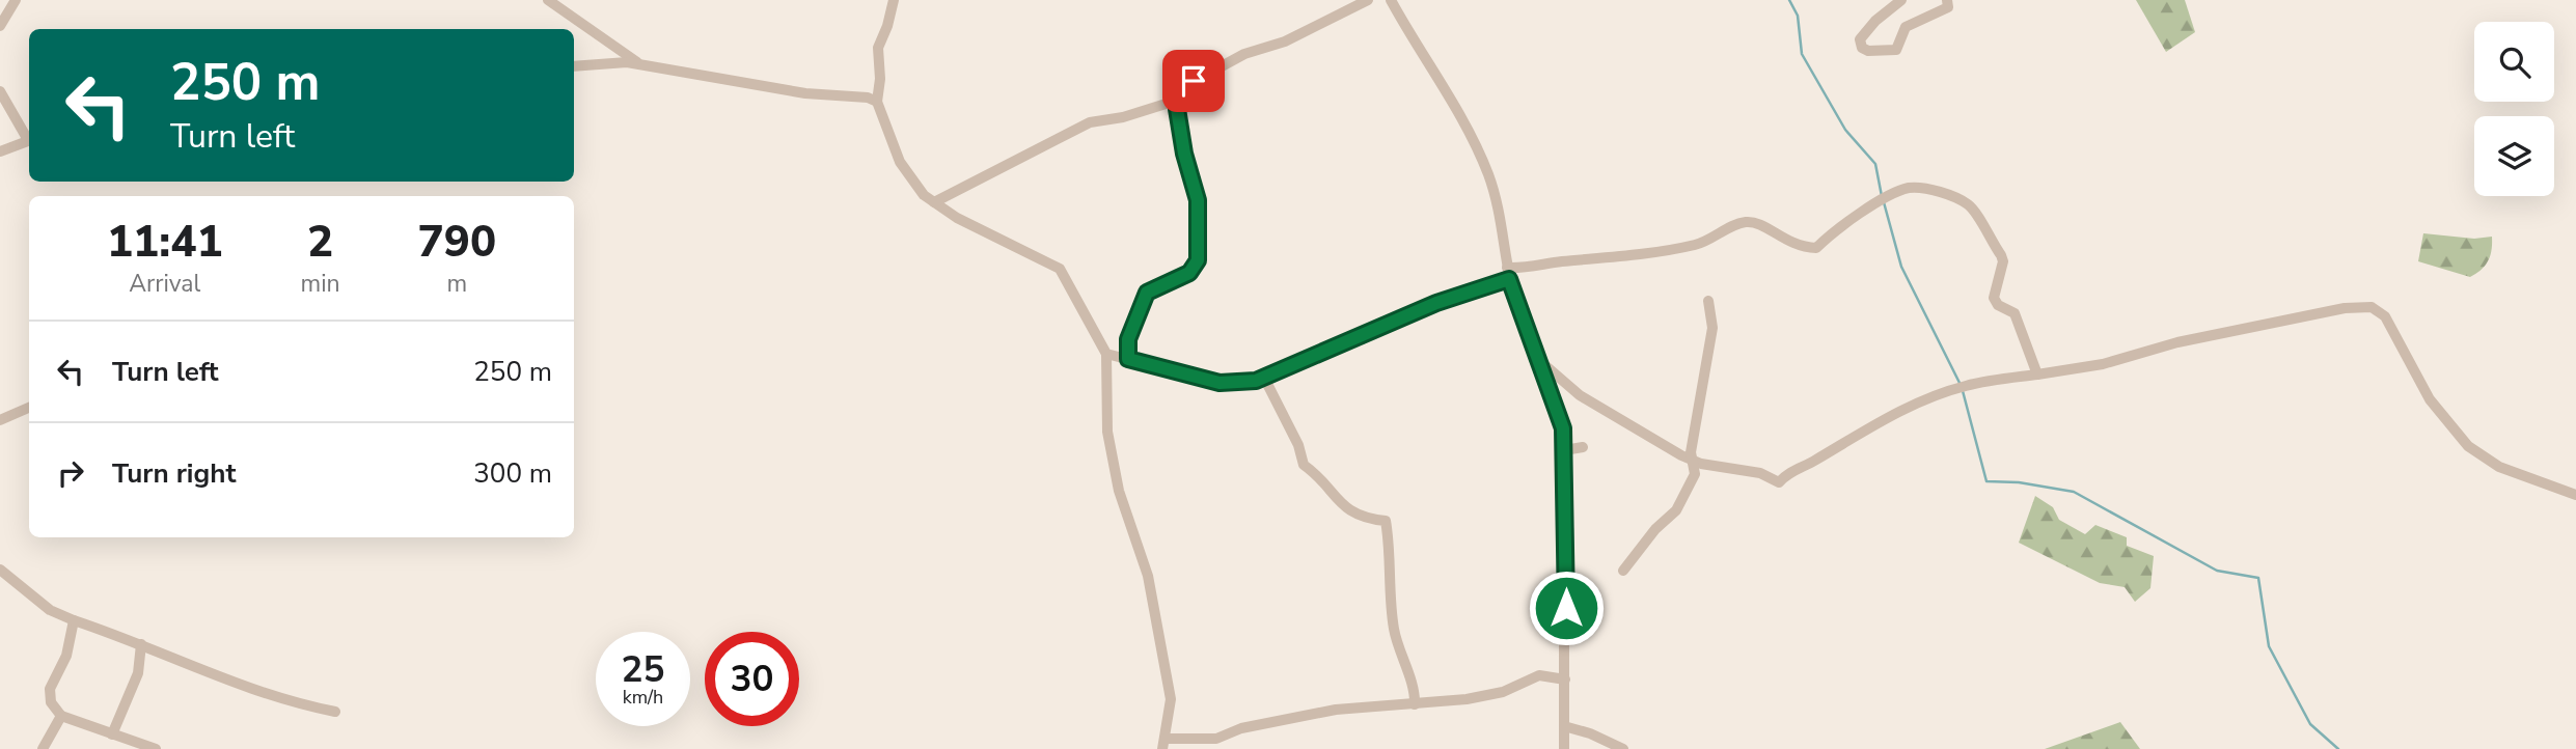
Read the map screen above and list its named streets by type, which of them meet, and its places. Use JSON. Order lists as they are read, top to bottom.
{
  "page": {
    "turn": ["250 m", "Turn left"],
    "eta": [
      "11:41",
      "Arrival",
      "2",
      "min",
      "790",
      "m"
    ],
    "list": [
      {
        "name": "Turn left",
        "value": "250 m"
      },
      {
        "name": "Turn right",
        "value": "300 m"
      }
    ],
    "speed": "25 km/h",
    "limit": "30"
  }
}
